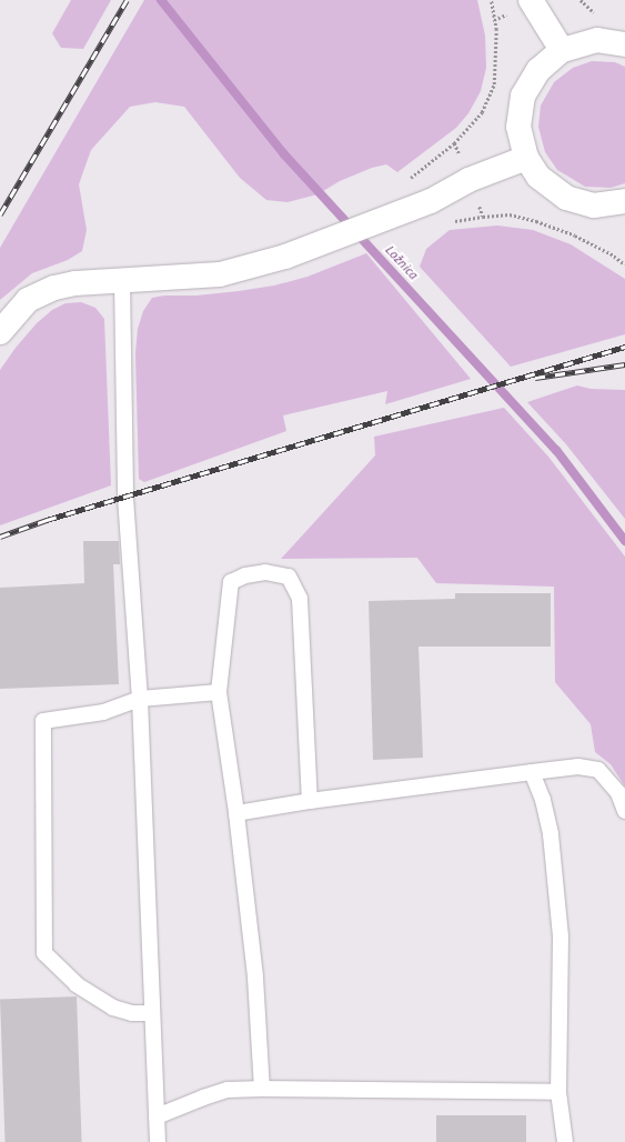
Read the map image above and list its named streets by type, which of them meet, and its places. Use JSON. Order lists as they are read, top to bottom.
{
  "water": ["Ložnica"]
}
